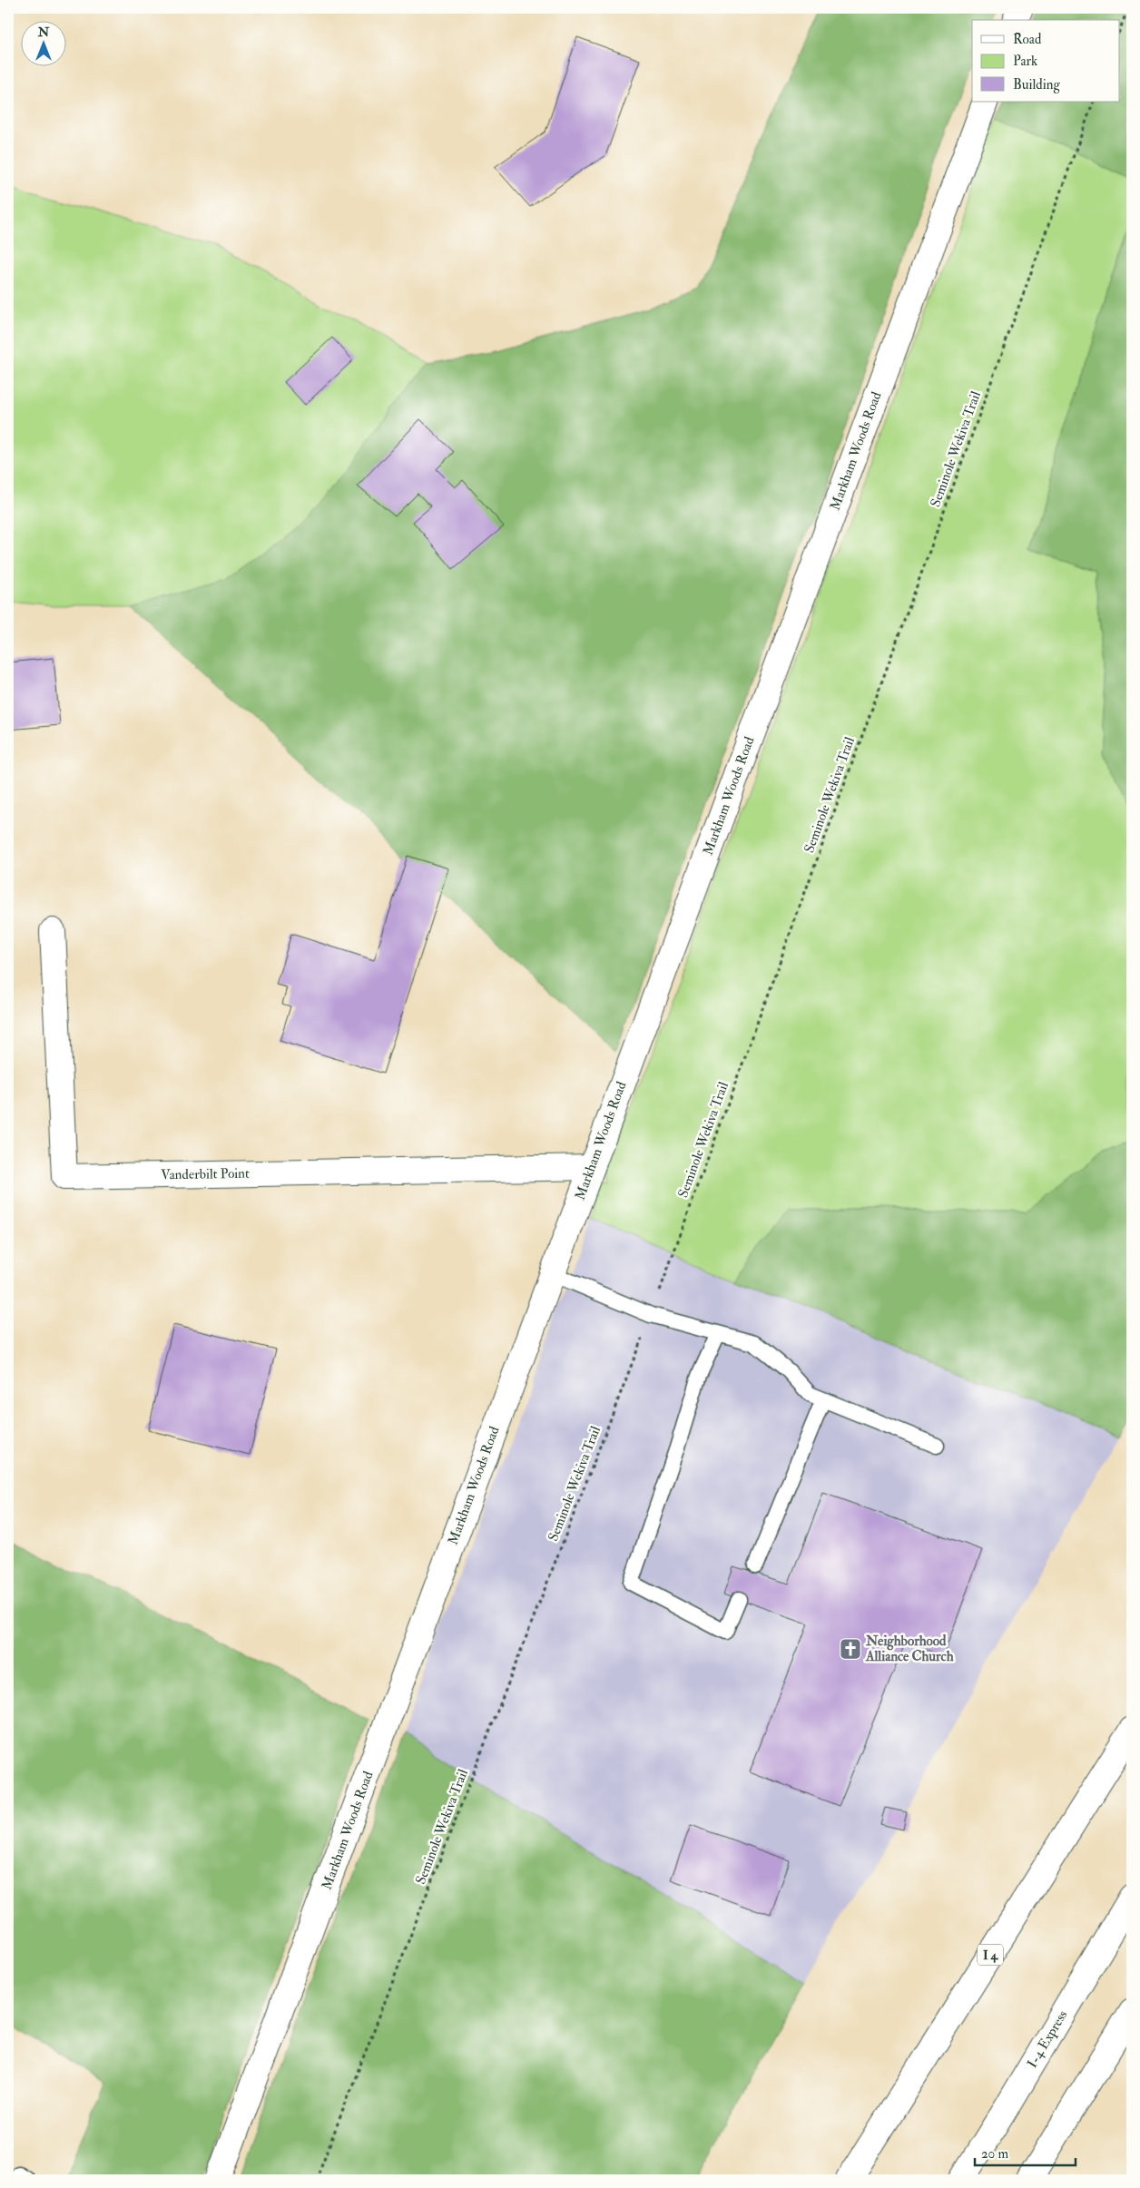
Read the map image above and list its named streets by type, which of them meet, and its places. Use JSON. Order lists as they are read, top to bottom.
{
  "streets": {
    "main road": [
      "Markham Woods Road",
      "Vanderbilt Point",
      "I 4",
      "I-4 Express"
    ],
    "path": ["Seminole Wekiva Trail"]
  },
  "crossings": [
    ["Markham Woods Road", "Vanderbilt Point"]
  ],
  "places": {
    "church": ["Neighborhood Alliance Church"]
  },
  "legend": ["Road", "Park", "Building"],
  "scale_bar": "20 m",
  "north": "top"
}
